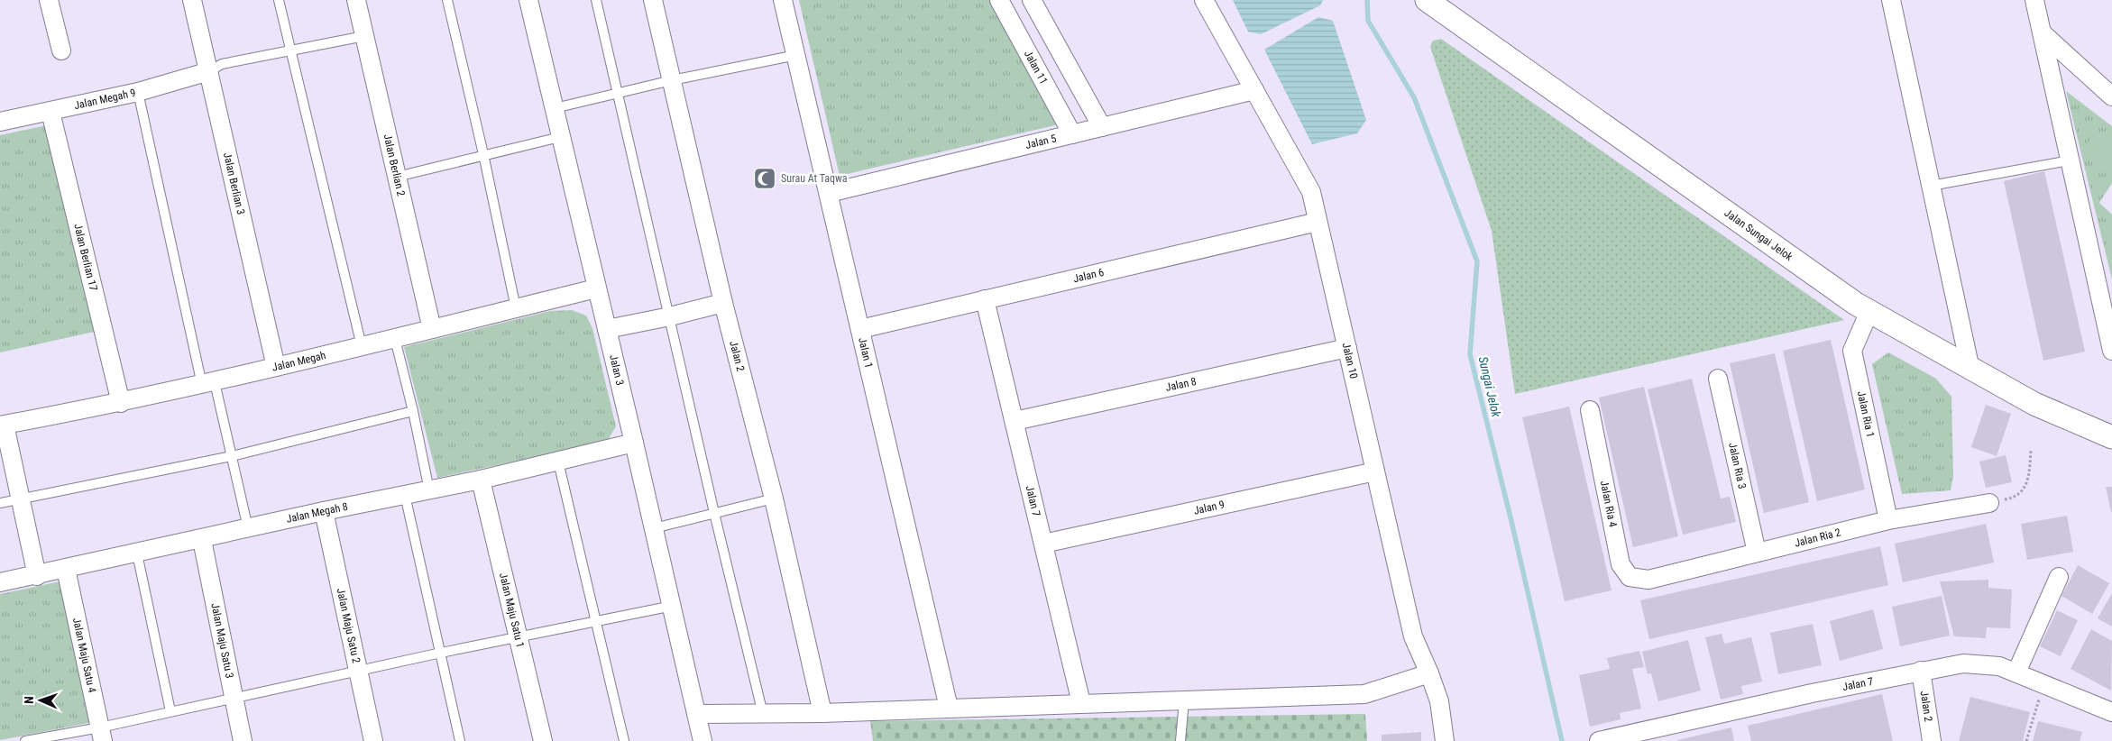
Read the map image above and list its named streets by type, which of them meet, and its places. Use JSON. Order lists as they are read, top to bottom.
{
  "streets": {
    "street": [
      "Jalan 11",
      "Jalan Megah 9",
      "Jalan 5",
      "Jalan Berlian 2",
      "Jalan Berlian 3",
      "Jalan Sungai Jelok",
      "Jalan Berlian 17",
      "Jalan 6",
      "Jalan 1",
      "Jalan 2",
      "Jalan 10",
      "Jalan Megah",
      "Jalan 3",
      "Jalan 8",
      "Jalan Ria 1",
      "Jalan Ria 3",
      "Jalan 7",
      "Jalan Ria 4",
      "Jalan 9",
      "Jalan Megah 8",
      "Jalan Ria 2",
      "Jalan Maju Satu 1",
      "Jalan Maju Satu 2",
      "Jalan Maju Satu 3",
      "Jalan Maju Satu 4"
    ]
  },
  "crossings": [
    ["Jalan 11", "Jalan 5"],
    ["Jalan Megah 9", "Jalan Berlian 3"],
    ["Jalan Megah 9", "Jalan Berlian 17"],
    ["Jalan 5", "Jalan 1"],
    ["Jalan 5", "Jalan 10"],
    ["Jalan Berlian 2", "Jalan Megah"],
    ["Jalan Berlian 3", "Jalan Megah"],
    ["Jalan Sungai Jelok", "Jalan Ria 1"],
    ["Jalan Berlian 17", "Jalan Megah"],
    ["Jalan 6", "Jalan 1"],
    ["Jalan 6", "Jalan 10"],
    ["Jalan 6", "Jalan 7"],
    ["Jalan 2", "Jalan 7"],
    ["Jalan 10", "Jalan 8"],
    ["Jalan 10", "Jalan 9"],
    ["Jalan Megah", "Jalan 3"],
    ["Jalan 3", "Jalan Megah 8"],
    ["Jalan 8", "Jalan 7"],
    ["Jalan Ria 1", "Jalan Ria 2"],
    ["Jalan Ria 3", "Jalan Ria 2"],
    ["Jalan 7", "Jalan 9"],
    ["Jalan Ria 4", "Jalan Ria 2"],
    ["Jalan Megah 8", "Jalan Maju Satu 1"],
    ["Jalan Megah 8", "Jalan Maju Satu 2"],
    ["Jalan Megah 8", "Jalan Maju Satu 3"],
    ["Jalan Megah 8", "Jalan Maju Satu 4"]
  ],
  "water": ["Sungai Jelok"],
  "places": {
    "mosque": ["Surau At Taqwa"]
  },
  "north": "left"
}
